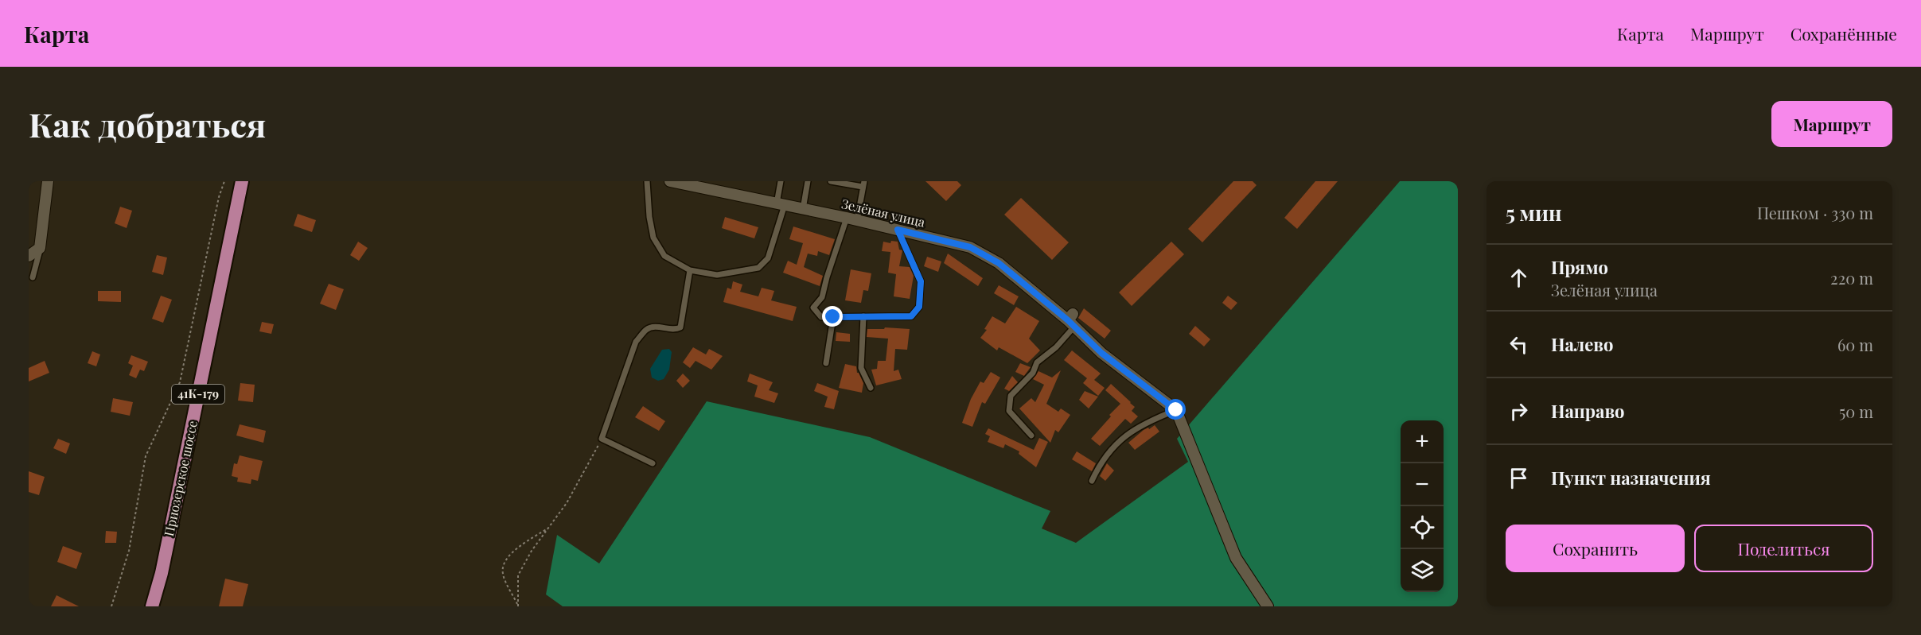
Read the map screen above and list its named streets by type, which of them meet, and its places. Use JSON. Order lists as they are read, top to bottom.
{
  "streets": {
    "main road": ["41К-179", "Приозерское шоссе"],
    "street": ["Зелёная улица"]
  },
  "page": {
    "header": "Карта",
    "nav": ["Карта", "Маршрут", "Сохранённые"],
    "buttons": [
      "Маршрут",
      ["Сохранить", "Поделиться"]
    ],
    "title": "Как добраться",
    "heading": ["5 мин", "Пешком · 330 m"],
    "list": [
      ["Прямо", "Зелёная улица", "220 m"],
      ["Налево", "60 m"],
      ["Направо", "50 m"],
      "Пункт назначения"
    ],
    "map_buttons": ["+", "−"]
  }
}
